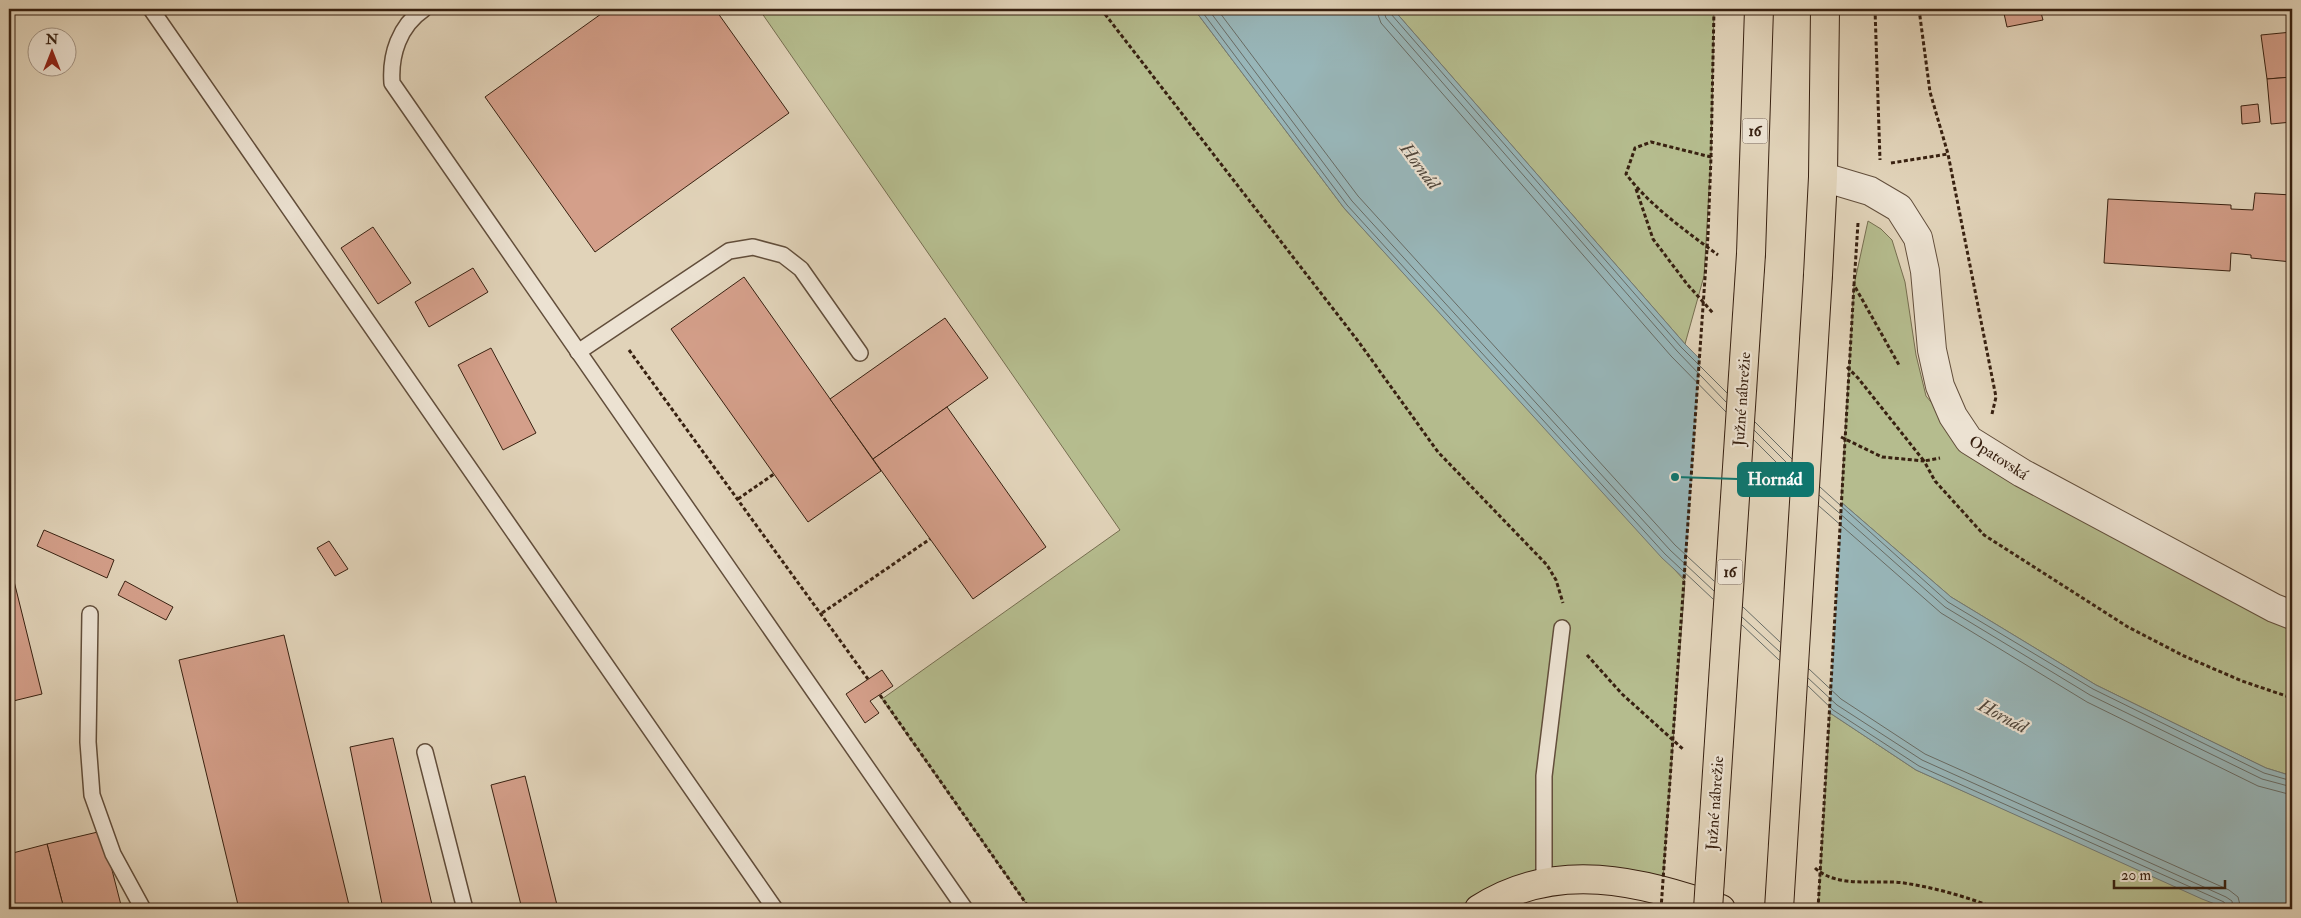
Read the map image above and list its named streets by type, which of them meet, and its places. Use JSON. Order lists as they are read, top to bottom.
{
  "streets": {
    "highway": ["16", "Južné nábrežie"],
    "street": ["Opatovská"]
  },
  "water": ["Hornád"],
  "places": ["Hornád"],
  "scale_bar": "20 m",
  "north": "top"
}
